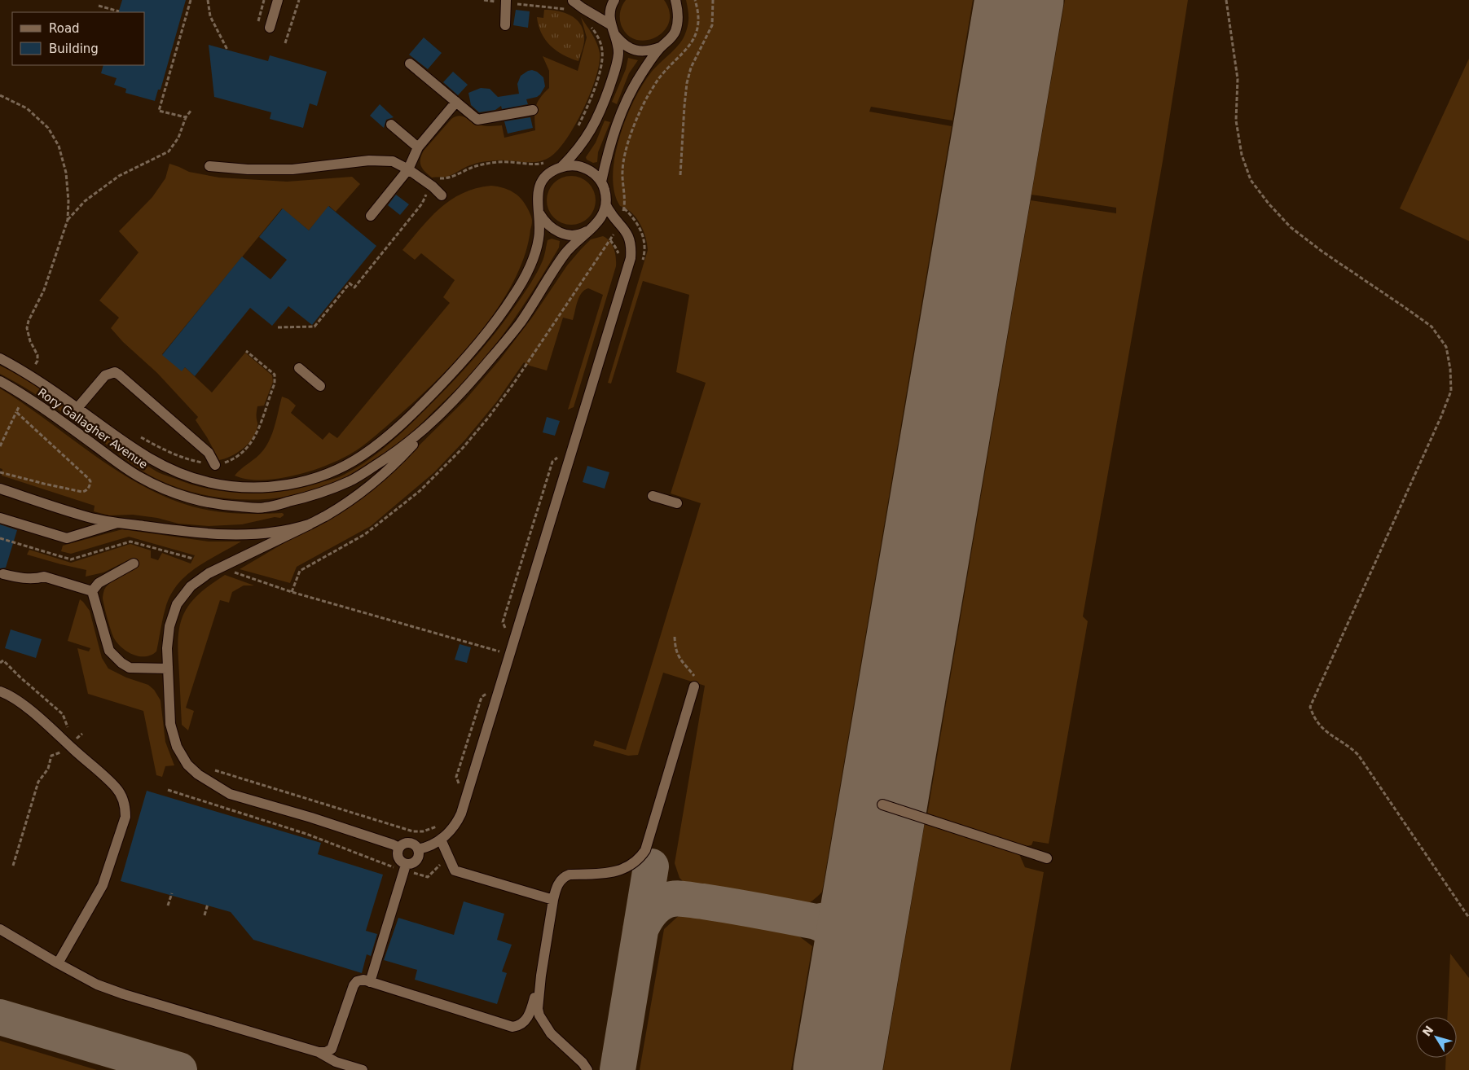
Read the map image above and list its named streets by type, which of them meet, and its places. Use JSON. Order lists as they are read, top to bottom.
{
  "streets": {
    "street": ["Rory Gallagher Avenue"]
  },
  "legend": ["Road", "Building"],
  "north": "top left"
}
